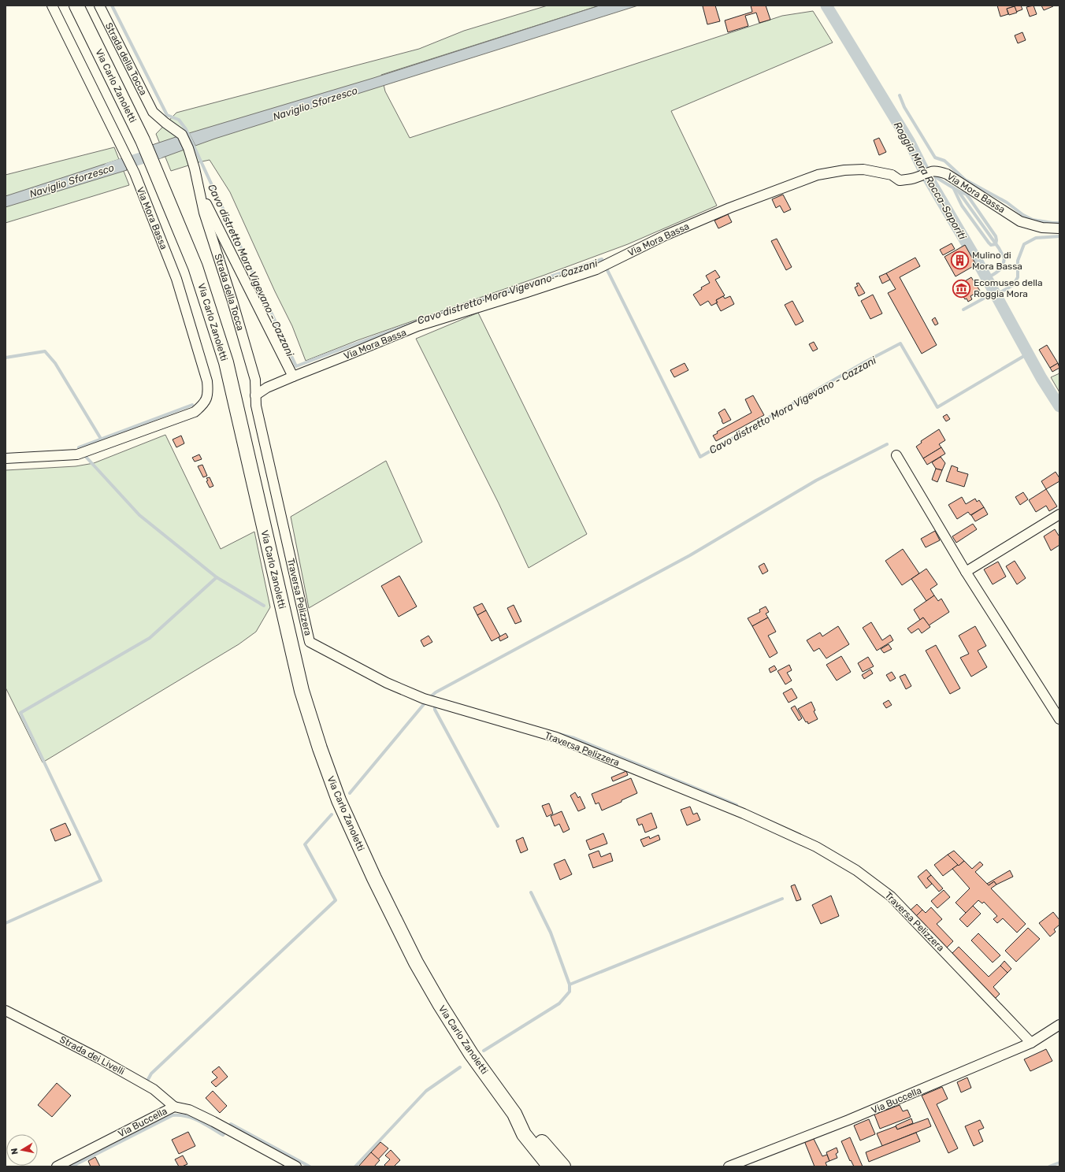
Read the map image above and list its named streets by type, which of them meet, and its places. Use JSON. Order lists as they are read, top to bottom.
{
  "streets": {
    "main road": ["Via Carlo Zanoletti"],
    "street": [
      "Strada della Tocca",
      "Via Mora Bassa",
      "Traversa Pelizzera",
      "Strada dei Livelli",
      "Via Buccella"
    ]
  },
  "crossings": [
    ["Strada della Tocca", "Via Mora Bassa"],
    ["Strada della Tocca", "Traversa Pelizzera"],
    ["Via Mora Bassa", "Traversa Pelizzera"],
    ["Traversa Pelizzera", "Via Buccella"],
    ["Strada dei Livelli", "Via Buccella"]
  ],
  "water": ["Naviglio Sforzesco", "Roggia Mora Rocca-Saporiti", "Cavo distretto Mora Vigevano - Cazzani"],
  "places": {
    "building": ["Mulino di Mora Bassa"],
    "museum": ["Ecomuseo della Roggia Mora"]
  },
  "north": "left"
}
